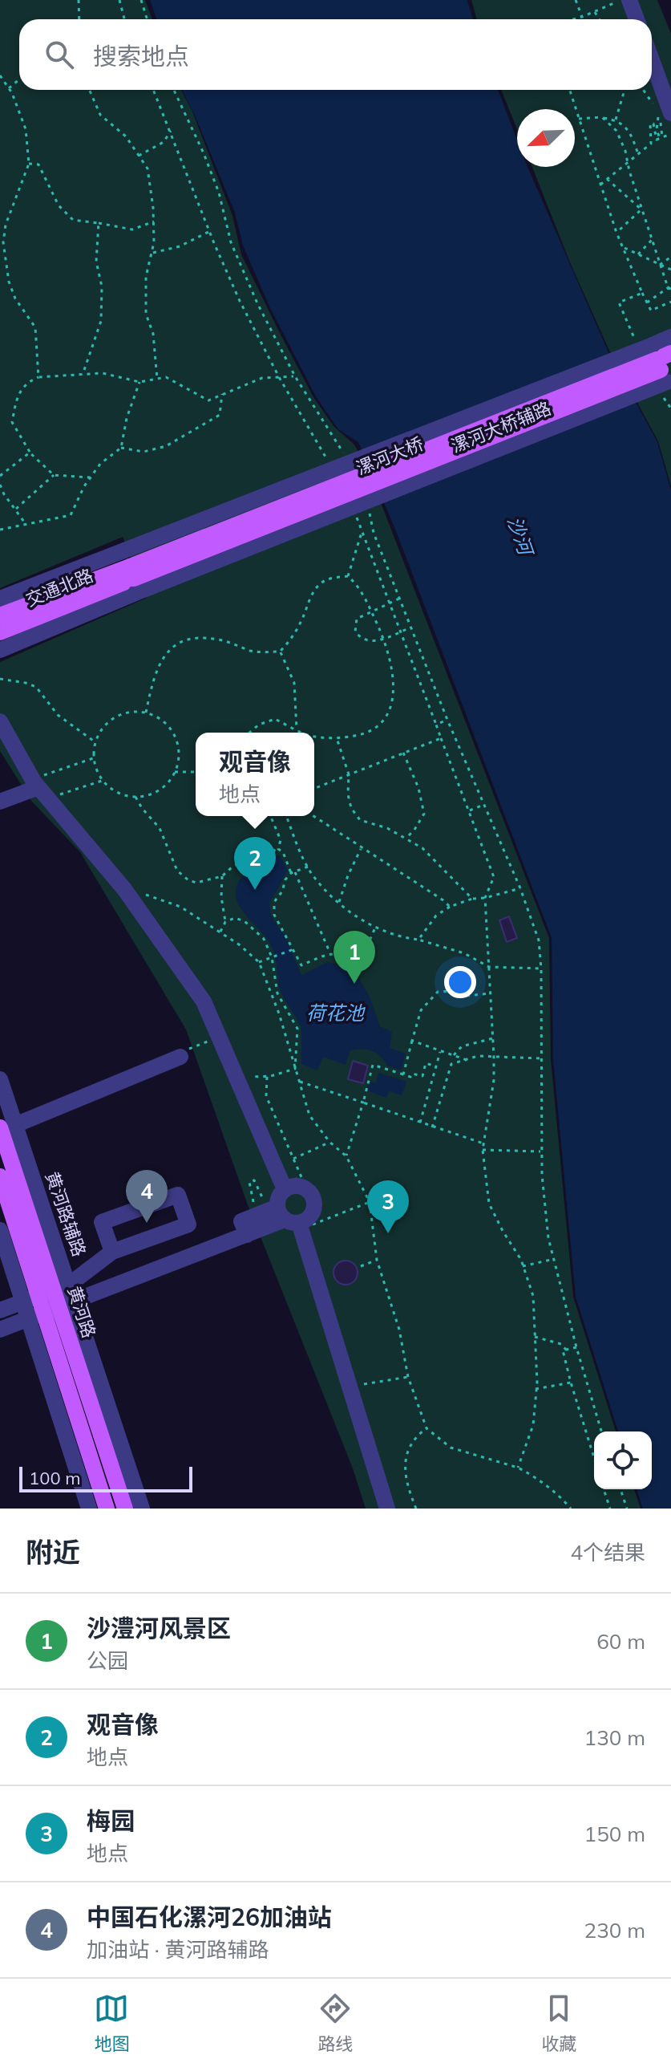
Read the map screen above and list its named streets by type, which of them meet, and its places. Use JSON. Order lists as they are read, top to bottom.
{
  "streets": {
    "main road": ["漯河大桥", "交通北路", "黄河路"],
    "street": ["漯河大桥辅路"]
  },
  "crossings": [
    ["漯河大桥辅路", "漯河大桥"],
    ["漯河大桥辅路", "交通北路"],
    ["漯河大桥", "交通北路"]
  ],
  "water": ["沙河", "荷花池"],
  "scale_bar": "100 m",
  "north": "bottom left",
  "page": {
    "search": "搜索地点",
    "popup": ["观音像", "地点"],
    "pins": [
      "2",
      "1",
      "4",
      "3"
    ],
    "scale": "100 m",
    "heading": ["附近", "4个结果"],
    "list": [
      {
        "mark": "1",
        "name": "沙澧河风景区",
        "note": "公园",
        "value": "60 m"
      },
      {
        "mark": "2",
        "name": "观音像",
        "note": "地点",
        "value": "130 m"
      },
      {
        "mark": "3",
        "name": "梅园",
        "note": "地点",
        "value": "150 m"
      },
      {
        "mark": "4",
        "name": "中国石化漯河26加油站",
        "note": "加油站 · 黄河路辅路",
        "value": "230 m"
      }
    ],
    "nav": ["地图", "路线", "收藏"]
  }
}
